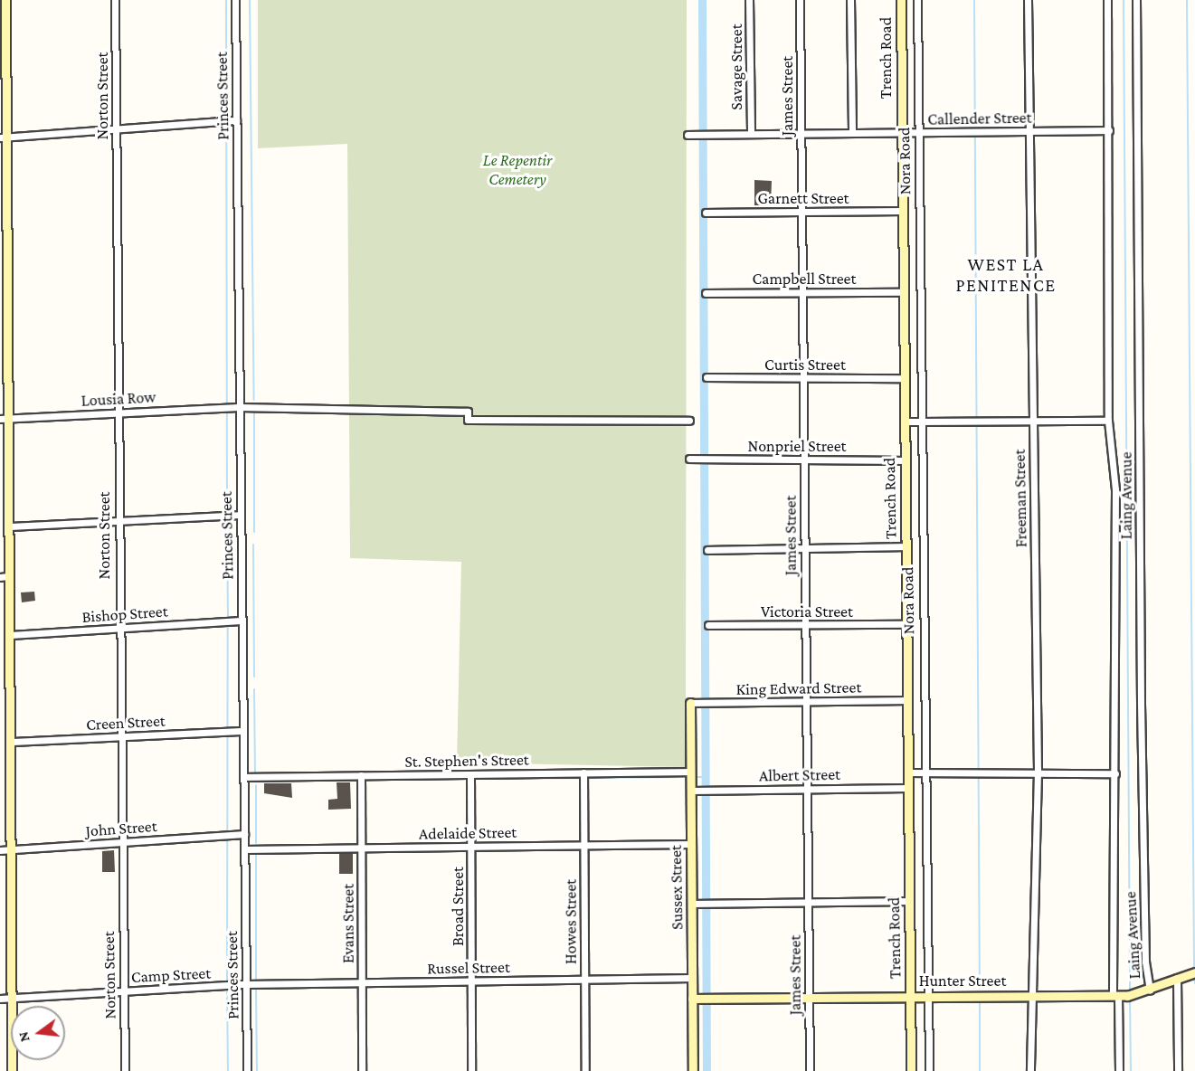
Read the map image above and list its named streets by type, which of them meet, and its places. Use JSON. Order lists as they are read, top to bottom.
{
  "streets": {
    "street": [
      "Trench Road",
      "Savage Street",
      "Norton Street",
      "Princes Street",
      "James Street",
      "Callender Street",
      "Nora Road",
      "Garnett Street",
      "Campbell Street",
      "Curtis Street",
      "Lousia Row",
      "Nonpriel Street",
      "Laing Avenue",
      "Freeman Street",
      "Victoria Street",
      "Bishop Street",
      "King Edward Street",
      "Creen Street",
      "St. Stephen's Street",
      "Albert Street",
      "John Street",
      "Adelaide Street",
      "Sussex Street",
      "Broad Street",
      "Howes Street",
      "Evans Street",
      "Russel Street",
      "Camp Street",
      "Hunter Street"
    ]
  },
  "crossings": [
    ["Trench Road", "Callender Street"],
    ["Trench Road", "Garnett Street"],
    ["Trench Road", "Campbell Street"],
    ["Trench Road", "Curtis Street"],
    ["Trench Road", "Nonpriel Street"],
    ["Trench Road", "Victoria Street"],
    ["Trench Road", "King Edward Street"],
    ["Trench Road", "Albert Street"],
    ["Trench Road", "Hunter Street"],
    ["Savage Street", "Callender Street"],
    ["Norton Street", "Lousia Row"],
    ["Norton Street", "Bishop Street"],
    ["Norton Street", "Creen Street"],
    ["Norton Street", "John Street"],
    ["Norton Street", "Camp Street"],
    ["Princes Street", "Lousia Row"],
    ["Princes Street", "Bishop Street"],
    ["Princes Street", "Creen Street"],
    ["Princes Street", "St. Stephen's Street"],
    ["Princes Street", "John Street"],
    ["Princes Street", "Adelaide Street"],
    ["Princes Street", "Russel Street"],
    ["Princes Street", "Camp Street"],
    ["James Street", "Callender Street"],
    ["James Street", "Garnett Street"],
    ["James Street", "Campbell Street"],
    ["James Street", "Curtis Street"],
    ["James Street", "Nonpriel Street"],
    ["James Street", "Victoria Street"],
    ["James Street", "King Edward Street"],
    ["James Street", "Albert Street"],
    ["James Street", "Hunter Street"],
    ["Callender Street", "Nora Road"],
    ["Callender Street", "Freeman Street"],
    ["Nora Road", "Hunter Street"],
    ["Laing Avenue", "Hunter Street"],
    ["Freeman Street", "Hunter Street"],
    ["King Edward Street", "Sussex Street"],
    ["St. Stephen's Street", "Sussex Street"],
    ["St. Stephen's Street", "Broad Street"],
    ["St. Stephen's Street", "Howes Street"],
    ["St. Stephen's Street", "Evans Street"],
    ["Albert Street", "Sussex Street"],
    ["Adelaide Street", "Sussex Street"],
    ["Adelaide Street", "Broad Street"],
    ["Adelaide Street", "Howes Street"],
    ["Adelaide Street", "Evans Street"],
    ["Sussex Street", "Russel Street"],
    ["Sussex Street", "Hunter Street"],
    ["Broad Street", "Russel Street"],
    ["Howes Street", "Russel Street"],
    ["Evans Street", "Russel Street"],
    ["Russel Street", "Camp Street"]
  ],
  "districts": ["WEST LA PENITENCE"],
  "parks": ["Le Repentir Cemetery"],
  "north": "left"
}
